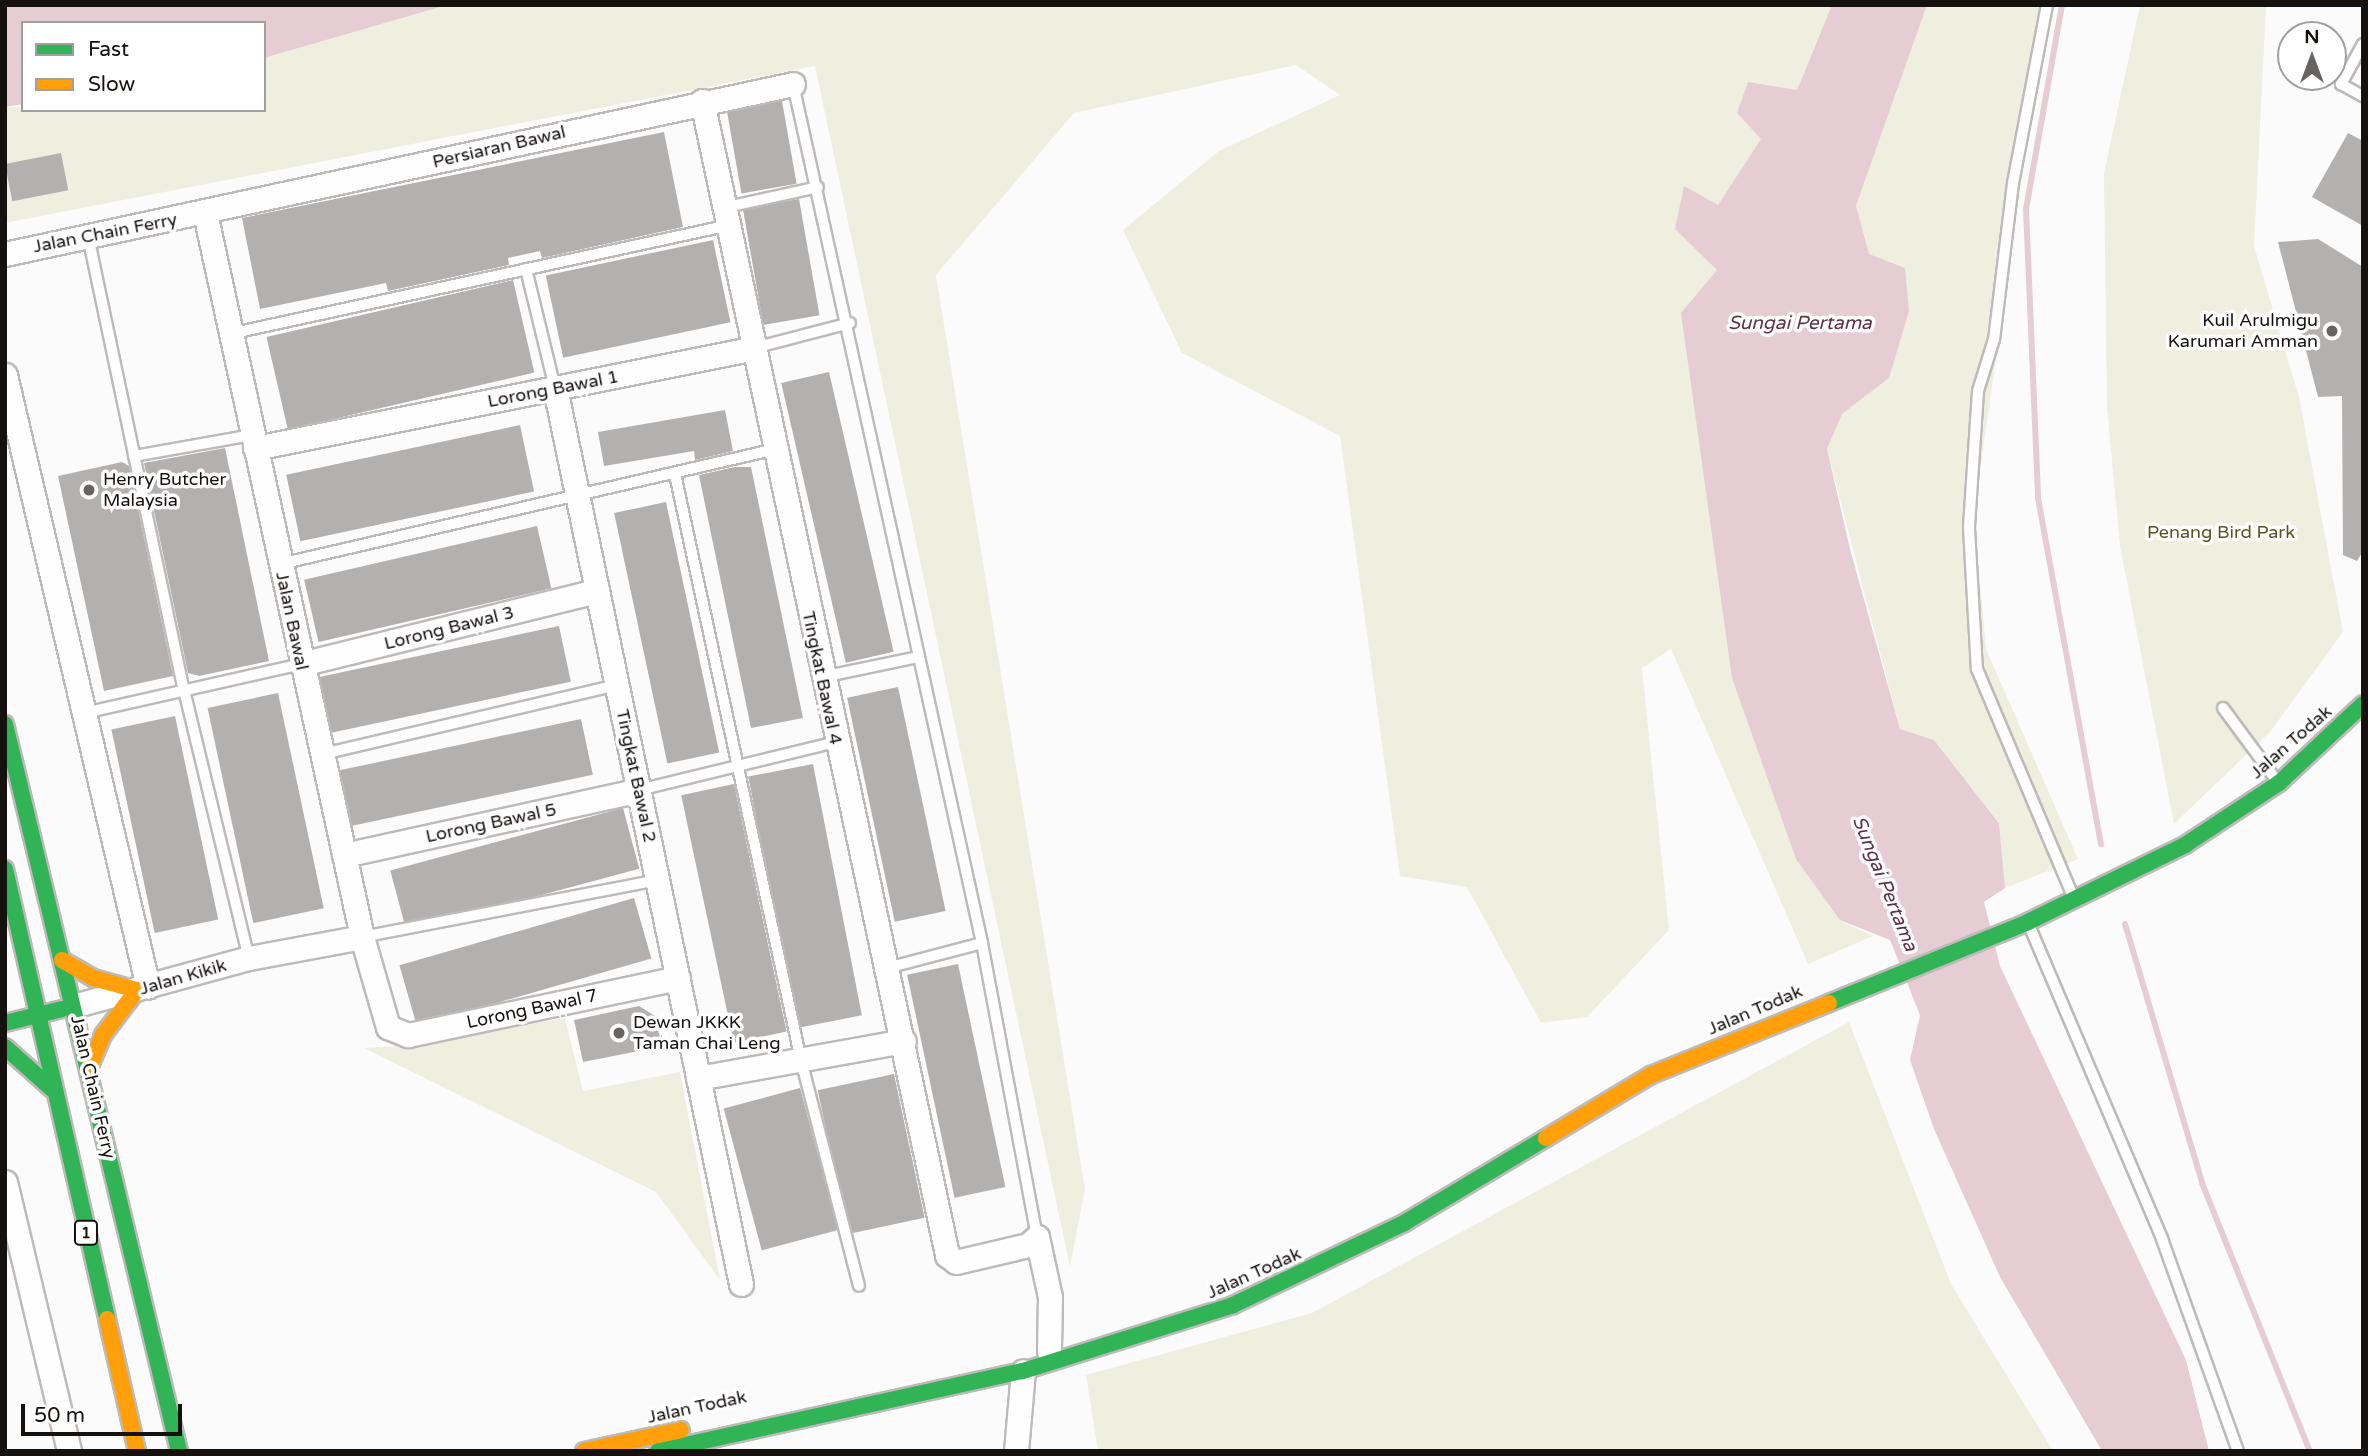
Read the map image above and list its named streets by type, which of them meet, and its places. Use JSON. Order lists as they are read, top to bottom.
{
  "streets": {
    "main road": [
      "Jalan Chain Ferry",
      "Jalan Todak",
      "Jalan Kikik",
      "1"
    ],
    "street": [
      "Persiaran Bawal",
      "Lorong Bawal 1",
      "Jalan Bawal",
      "Lorong Bawal 3",
      "Tingkat Bawal 4",
      "Tingkat Bawal 2",
      "Lorong Bawal 5",
      "Lorong Bawal 7"
    ]
  },
  "crossings": [
    ["Persiaran Bawal", "Jalan Chain Ferry"],
    ["Persiaran Bawal", "Jalan Bawal"],
    ["Persiaran Bawal", "Tingkat Bawal 4"],
    ["Jalan Chain Ferry", "Jalan Bawal"],
    ["Jalan Chain Ferry", "Jalan Kikik"],
    ["Lorong Bawal 1", "Jalan Bawal"],
    ["Lorong Bawal 1", "Tingkat Bawal 4"],
    ["Lorong Bawal 1", "Tingkat Bawal 2"],
    ["Jalan Bawal", "Lorong Bawal 3"],
    ["Jalan Bawal", "Lorong Bawal 5"],
    ["Jalan Bawal", "Jalan Kikik"],
    ["Jalan Bawal", "Lorong Bawal 7"],
    ["Lorong Bawal 3", "Tingkat Bawal 2"],
    ["Tingkat Bawal 2", "Lorong Bawal 5"],
    ["Tingkat Bawal 2", "Lorong Bawal 7"],
    ["Jalan Kikik", "1"]
  ],
  "water": ["Sungai Pertama"],
  "parks": ["Penang Bird Park"],
  "places": ["Kuil Arulmigu Karumari Amman", "Henry Butcher Malaysia", "Dewan JKKK Taman Chai Leng"],
  "legend": ["Fast", "Slow"],
  "scale_bar": "50 m",
  "north": "top"
}
